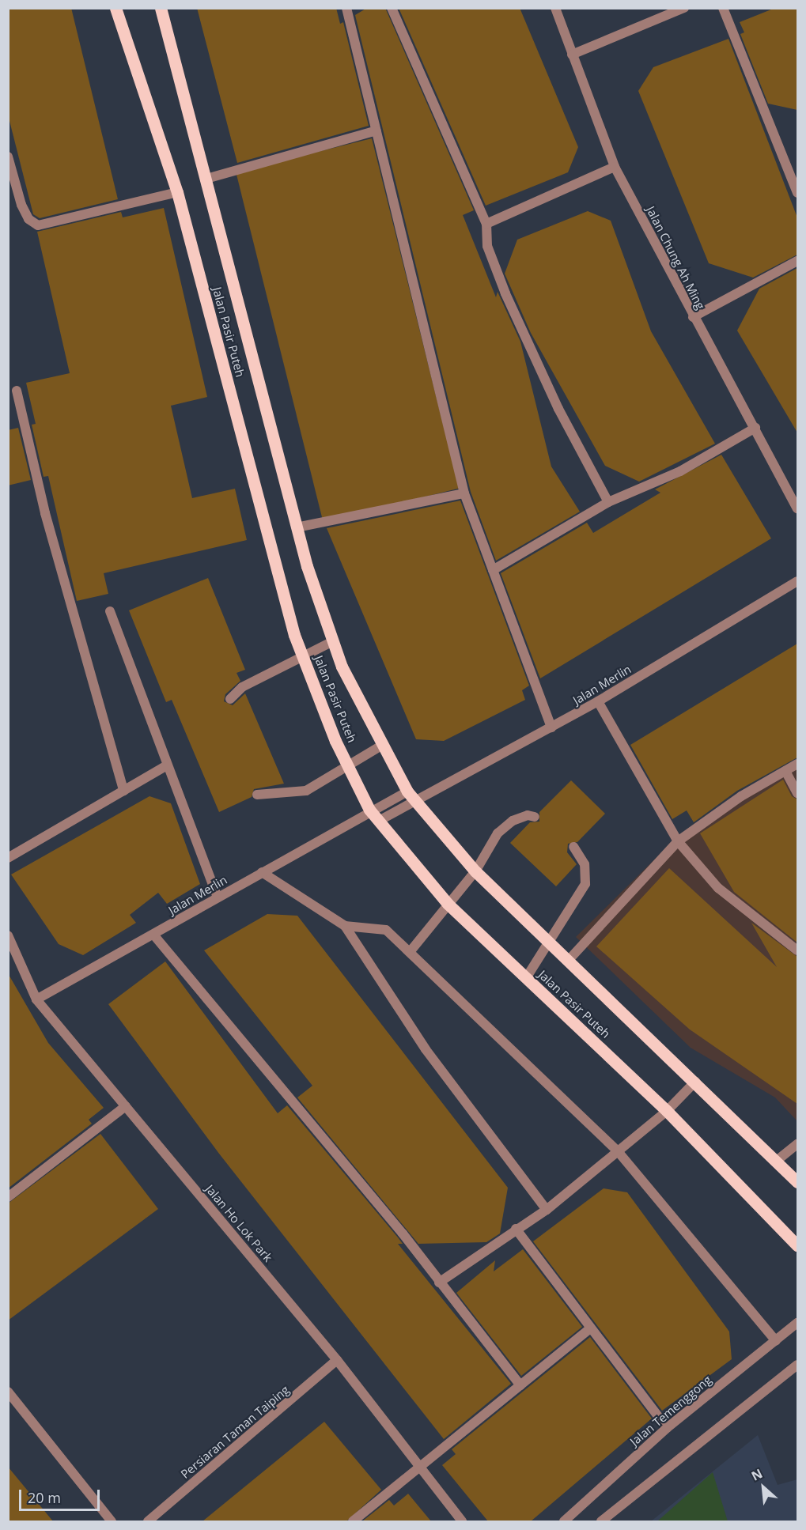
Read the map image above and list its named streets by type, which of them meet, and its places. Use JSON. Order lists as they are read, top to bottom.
{
  "streets": {
    "main road": ["Jalan Pasir Puteh"],
    "street": [
      "Jalan Chung Ah Ming",
      "Jalan Merlin",
      "Jalan Ho Lok Park",
      "Jalan Temenggong",
      "Persiaran Taman Taiping"
    ]
  },
  "crossings": [
    ["Jalan Pasir Puteh", "Jalan Merlin"],
    ["Jalan Merlin", "Jalan Ho Lok Park"],
    ["Jalan Ho Lok Park", "Persiaran Taman Taiping"]
  ],
  "scale_bar": "20 m",
  "north": "top left"
}
